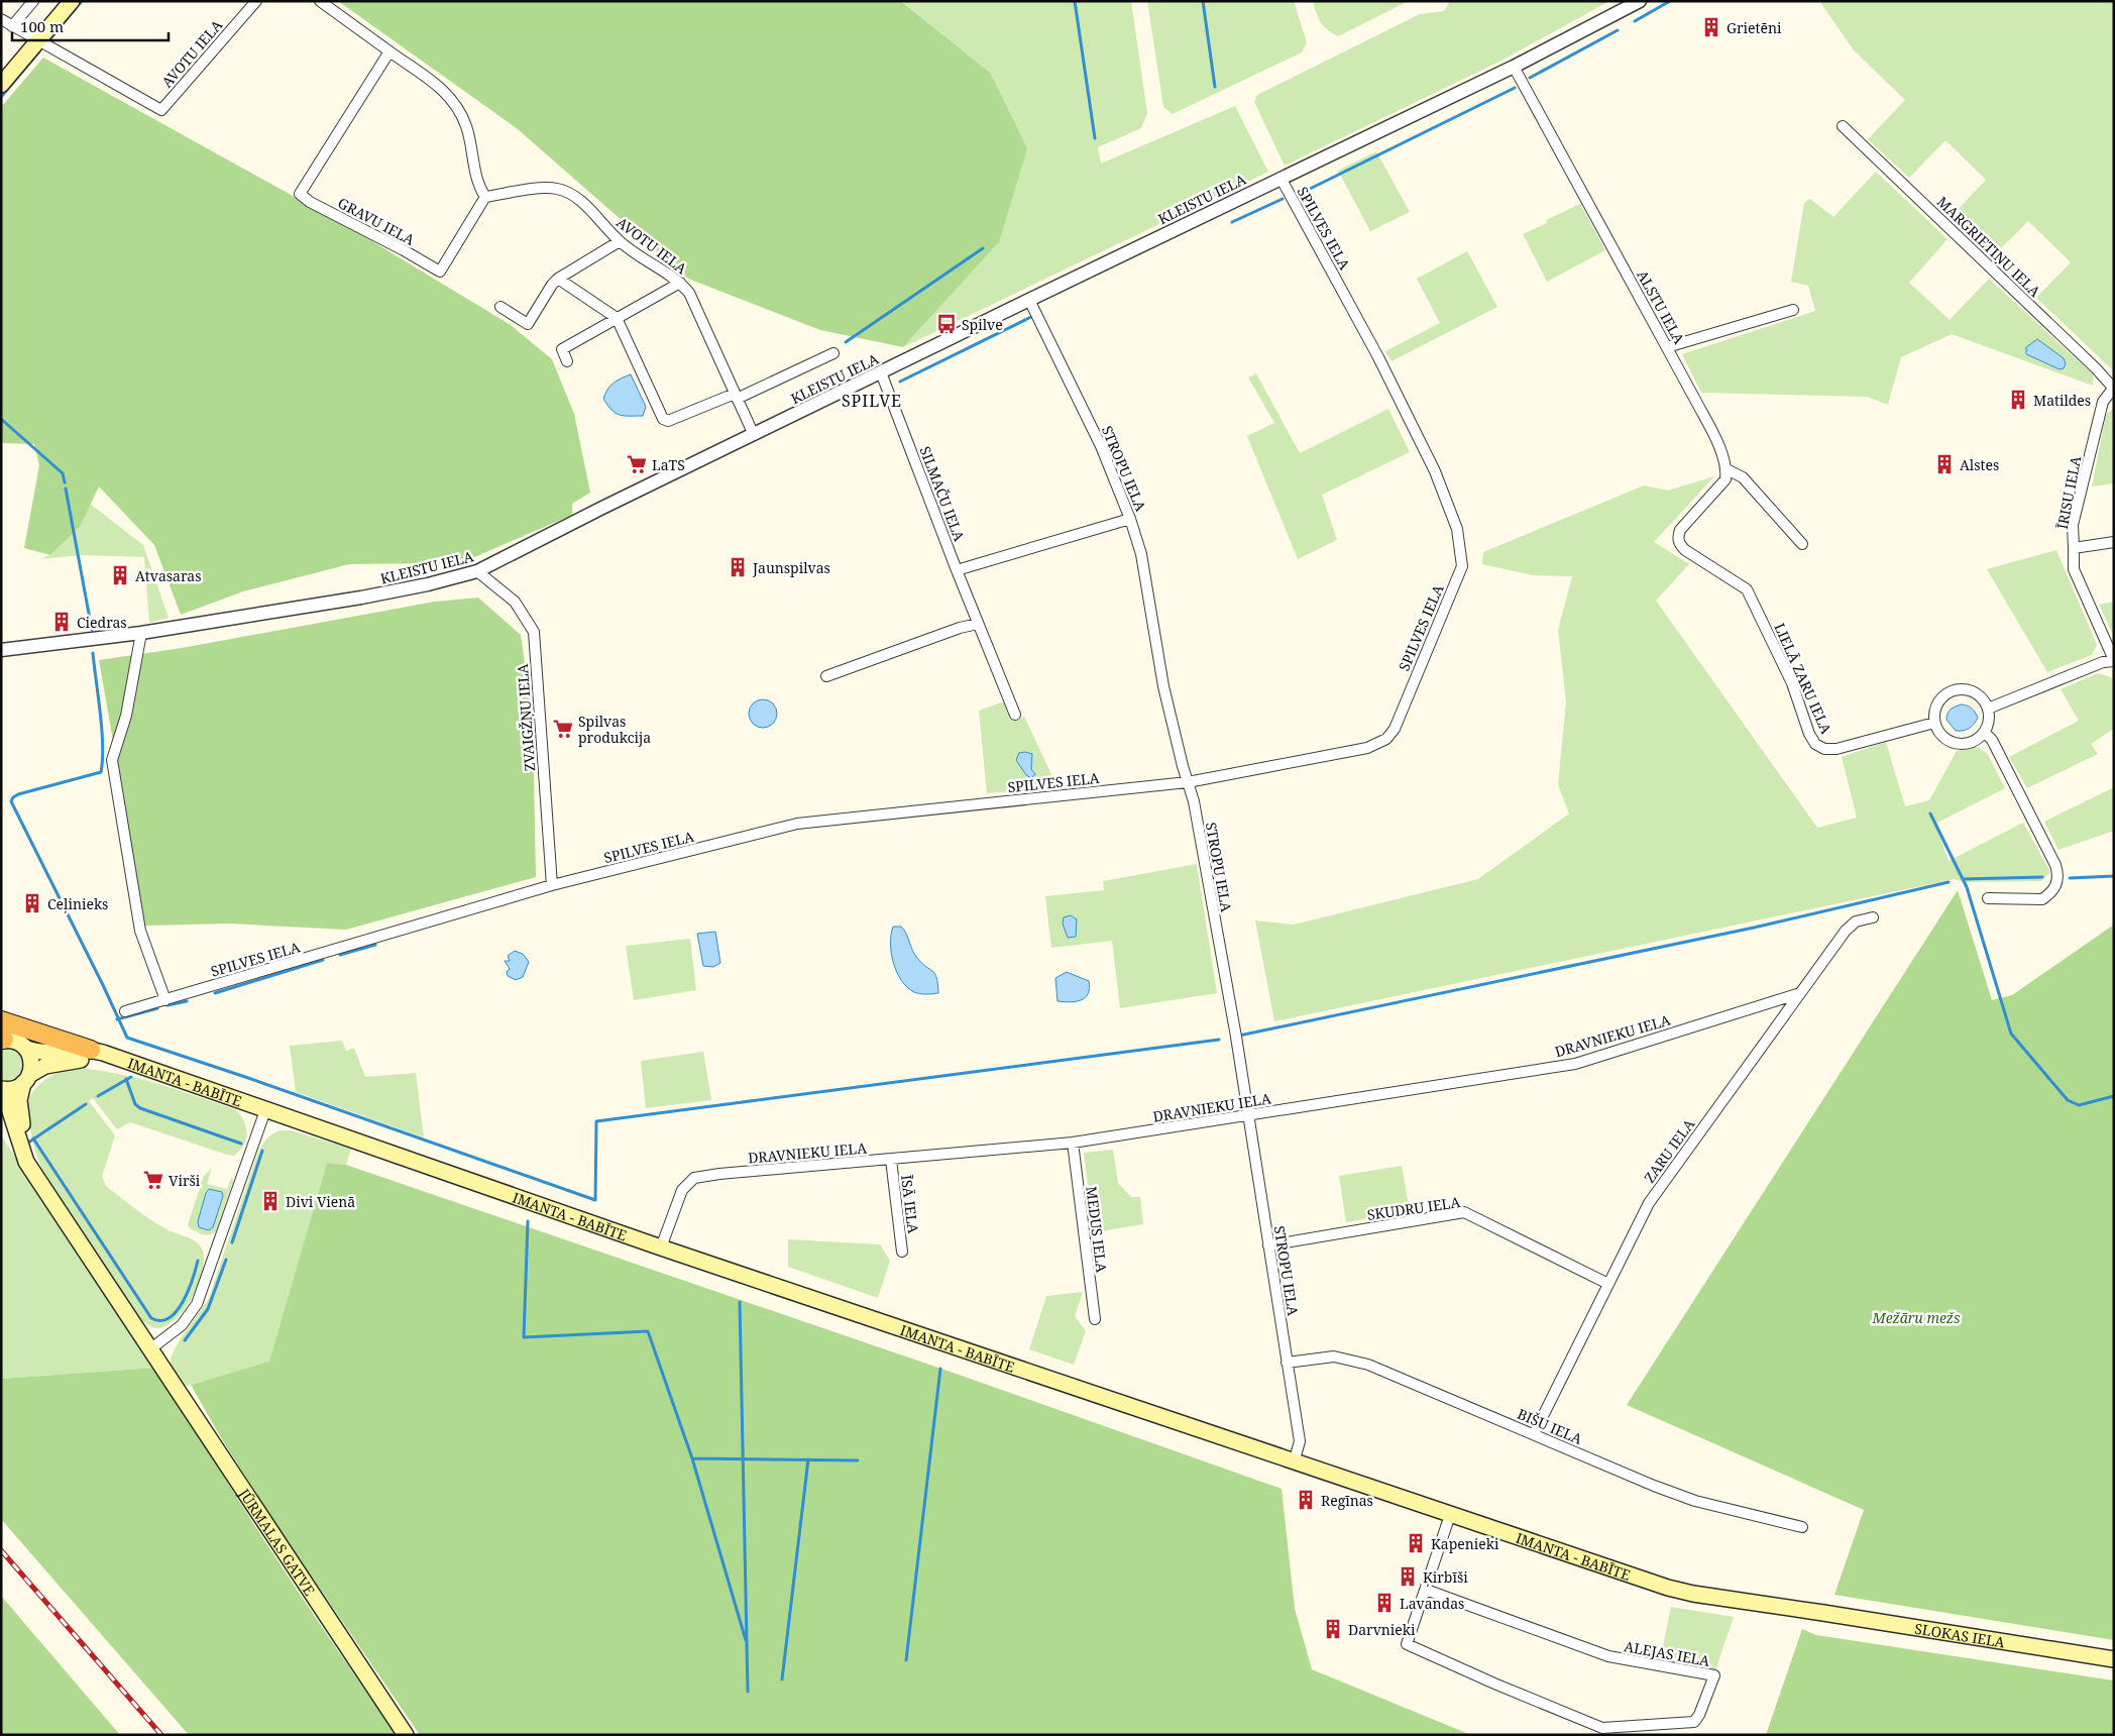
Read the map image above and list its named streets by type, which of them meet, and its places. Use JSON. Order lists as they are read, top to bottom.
{
  "streets": {
    "main road": ["IMANTA - BABĪTE", "JŪRMALAS GATVE", "SLOKAS IELA"],
    "street": [
      "AVOTU IELA",
      "KLEISTU IELA",
      "GRAVU IELA",
      "SPILVES IELA",
      "MARGRIETIŅU IELA",
      "ALSTU IELA",
      "STROPU IELA",
      "ĪRISU IELA",
      "SILMAČU IELA",
      "LIELĀ ZARU IELA",
      "ZVAIGŽŅU IELA",
      "DRAVNIEKU IELA",
      "ZARU IELA",
      "ĪSĀ IELA",
      "SKUDRU IELA",
      "MEDUS IELA",
      "BIŠU IELA",
      "ALEJAS IELA"
    ]
  },
  "crossings": [
    ["AVOTU IELA", "KLEISTU IELA"],
    ["AVOTU IELA", "GRAVU IELA"],
    ["KLEISTU IELA", "SPILVES IELA"],
    ["KLEISTU IELA", "ALSTU IELA"],
    ["KLEISTU IELA", "STROPU IELA"],
    ["KLEISTU IELA", "SILMAČU IELA"],
    ["KLEISTU IELA", "ZVAIGŽŅU IELA"],
    ["SPILVES IELA", "STROPU IELA"],
    ["SPILVES IELA", "ZVAIGŽŅU IELA"],
    ["MARGRIETIŅU IELA", "ĪRISU IELA"],
    ["ALSTU IELA", "LIELĀ ZARU IELA"],
    ["STROPU IELA", "DRAVNIEKU IELA"],
    ["STROPU IELA", "IMANTA - BABĪTE"],
    ["STROPU IELA", "SKUDRU IELA"],
    ["STROPU IELA", "BIŠU IELA"],
    ["DRAVNIEKU IELA", "IMANTA - BABĪTE"],
    ["DRAVNIEKU IELA", "ZARU IELA"],
    ["DRAVNIEKU IELA", "ĪSĀ IELA"],
    ["DRAVNIEKU IELA", "MEDUS IELA"],
    ["IMANTA - BABĪTE", "SLOKAS IELA"],
    ["ZARU IELA", "SKUDRU IELA"],
    ["ZARU IELA", "BIŠU IELA"]
  ],
  "districts": ["SPILVE"],
  "parks": ["Mežāru mežs"],
  "places": {
    "building": [
      "Grietēni",
      "Matildes",
      "Alstes",
      "Jaunspilvas",
      "Atvasaras",
      "Ciedras",
      "Ceļinieks",
      "Divi Vienā",
      "Regīnas",
      "Kapenieki",
      "Ķirbīši",
      "Lavandas",
      "Darvnieki"
    ],
    "bus stop": ["Spilve"],
    "supermarket": ["LaTS", "Spilvas produkcija", "Virši"]
  },
  "scale_bar": "100 m"
}
